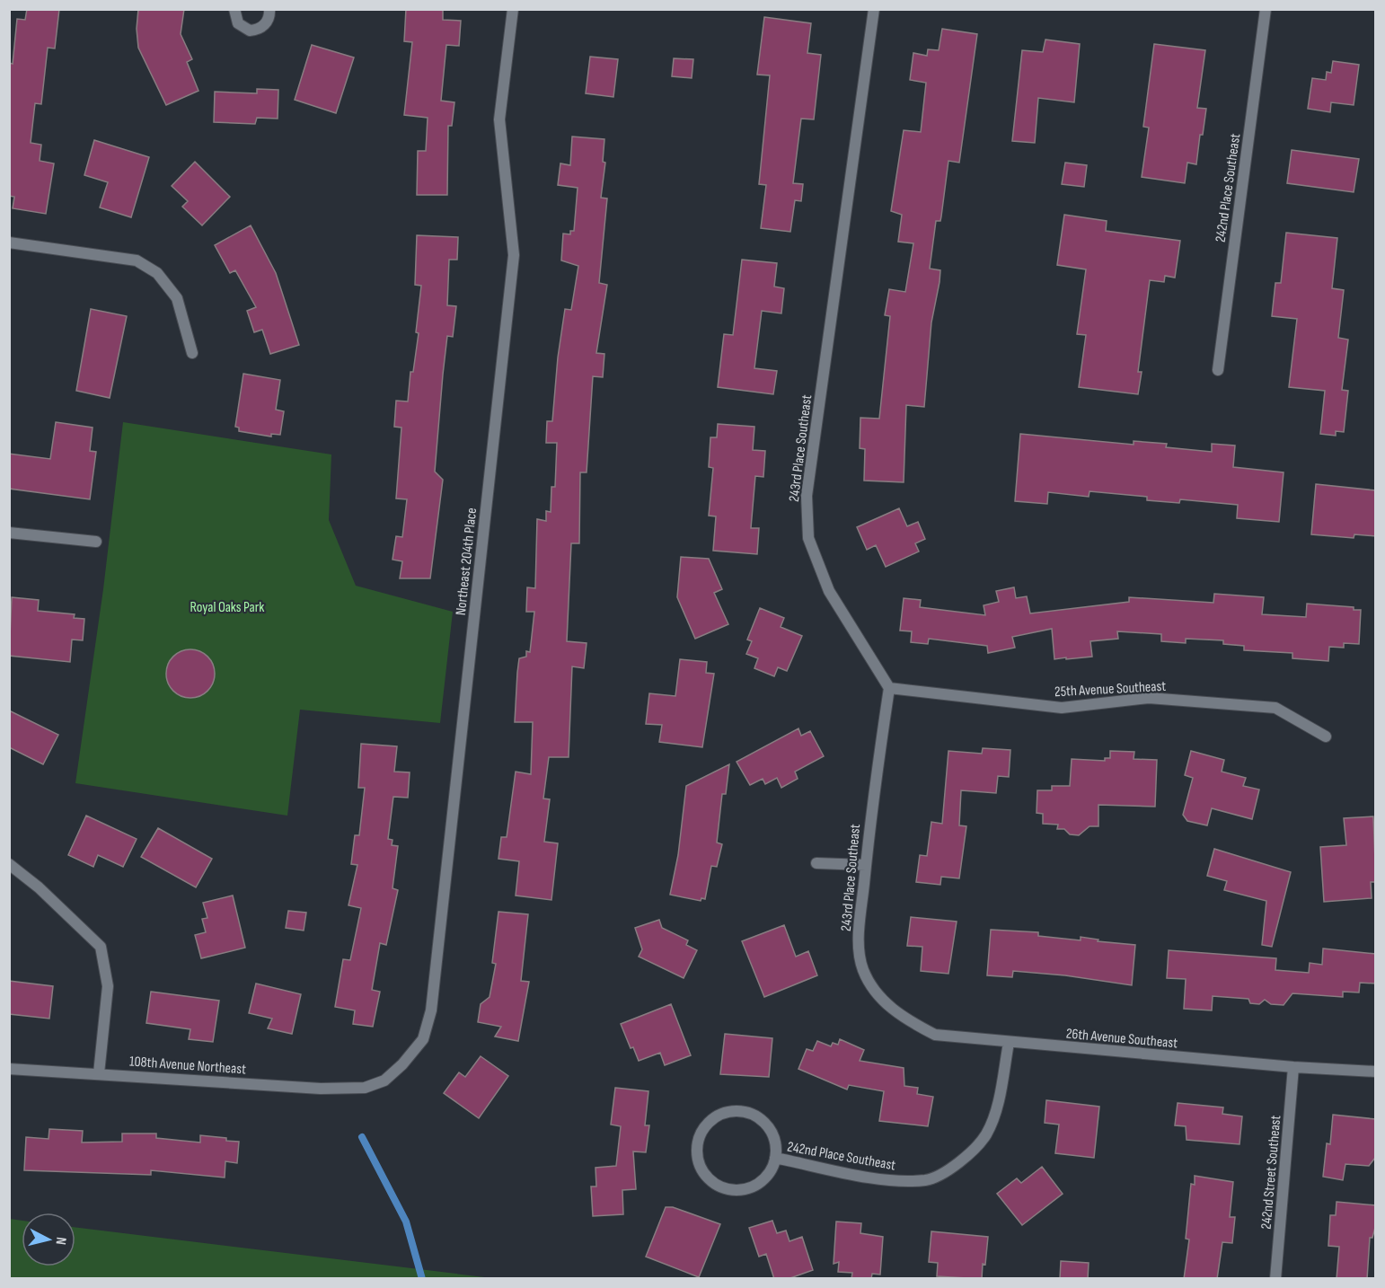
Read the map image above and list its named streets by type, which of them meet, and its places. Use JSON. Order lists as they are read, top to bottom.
{
  "streets": {
    "street": [
      "242nd Place Southeast",
      "243rd Place Southeast",
      "Northeast 204th Place",
      "25th Avenue Southeast",
      "26th Avenue Southeast",
      "108th Avenue Northeast",
      "242nd Street Southeast"
    ]
  },
  "crossings": [
    ["242nd Place Southeast", "26th Avenue Southeast"],
    ["243rd Place Southeast", "25th Avenue Southeast"],
    ["243rd Place Southeast", "26th Avenue Southeast"],
    ["Northeast 204th Place", "108th Avenue Northeast"],
    ["26th Avenue Southeast", "242nd Street Southeast"]
  ],
  "parks": ["Royal Oaks Park"],
  "north": "right"
}
